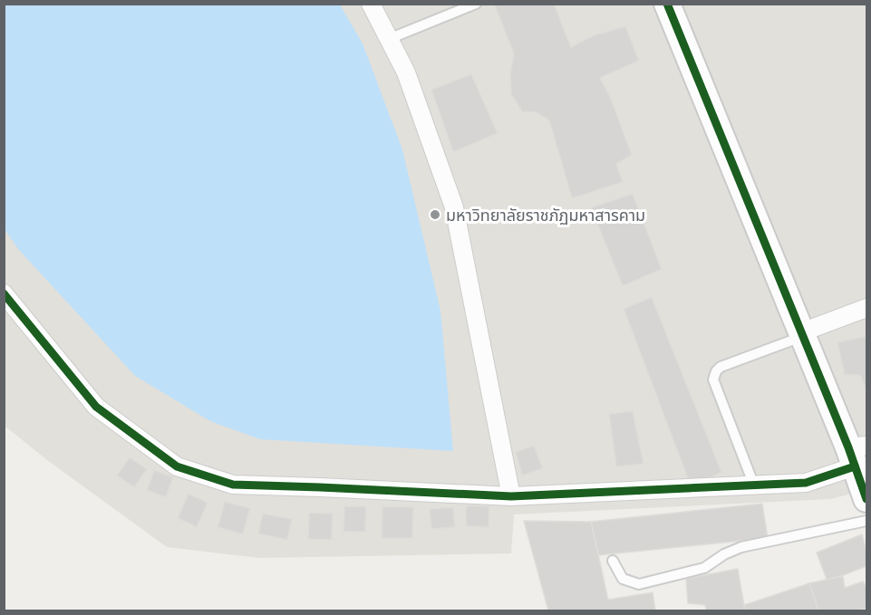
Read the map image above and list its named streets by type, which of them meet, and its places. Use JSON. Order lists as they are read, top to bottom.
{
  "places": ["มหาวิทยาลัยราชภัฏมหาสารคาม"]
}
